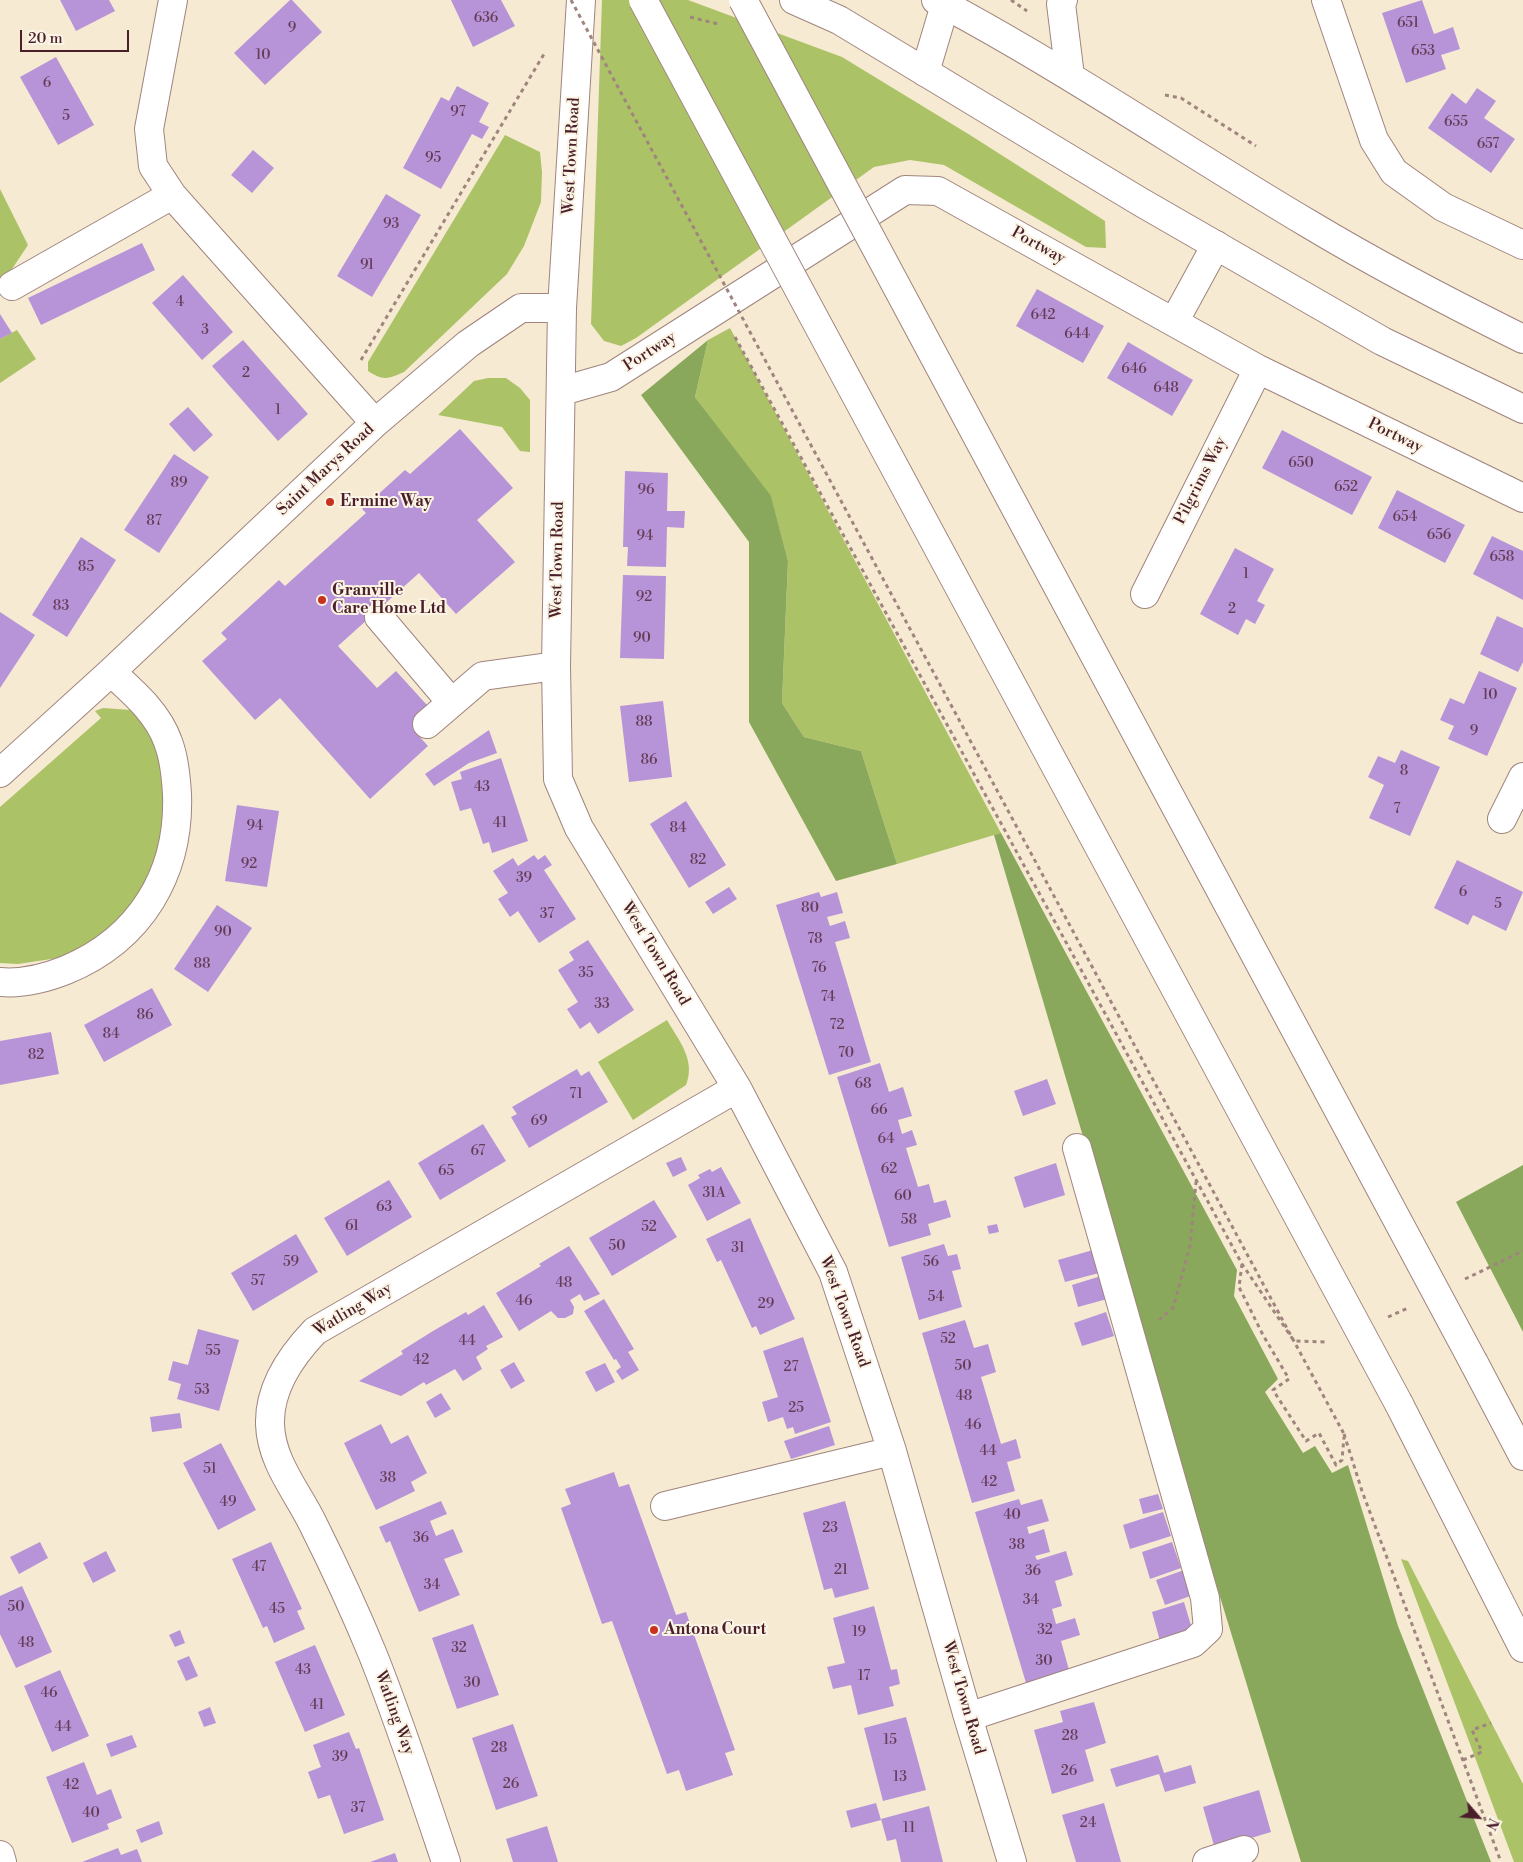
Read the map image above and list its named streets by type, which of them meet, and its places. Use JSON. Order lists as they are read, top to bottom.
{
  "streets": {
    "main road": [
      "West Town Road",
      "Portway",
      "Saint Marys Road",
      "Pilgrims Way",
      "Watling Way"
    ]
  },
  "crossings": [
    ["West Town Road", "Portway"],
    ["West Town Road", "Saint Marys Road"],
    ["West Town Road", "Watling Way"],
    ["Portway", "Pilgrims Way"]
  ],
  "places": ["Ermine Way", "Granville Care Home Ltd", "Antona Court"],
  "house_numbers": [
    "636",
    "651",
    "9",
    "653",
    "10",
    "6",
    "97",
    "5",
    "655",
    "657",
    "95",
    "93",
    "91",
    "4",
    "642",
    "3",
    "644",
    "646",
    "2",
    "648",
    "1",
    "650",
    "89",
    "652",
    "96",
    "654",
    "87",
    "656",
    "94",
    "658",
    "85",
    "1",
    "92",
    "83",
    "2",
    "90",
    "10",
    "88",
    "9",
    "86",
    "8",
    "43",
    "7",
    "41",
    "94",
    "84",
    "82",
    "92",
    "39",
    "6",
    "5",
    "80",
    "37",
    "90",
    "78",
    "88",
    "76",
    "35",
    "74",
    "33",
    "86",
    "72",
    "84",
    "70",
    "82",
    "68",
    "71",
    "66",
    "69",
    "64",
    "67",
    "62",
    "65",
    "31A",
    "60",
    "63",
    "58",
    "61",
    "52",
    "50",
    "31",
    "59",
    "56",
    "57",
    "48",
    "54",
    "46",
    "29",
    "52",
    "44",
    "55",
    "42",
    "50",
    "27",
    "53",
    "48",
    "25",
    "46",
    "44",
    "51",
    "38",
    "42",
    "49",
    "40",
    "23",
    "36",
    "38",
    "47",
    "21",
    "36",
    "34",
    "34",
    "50",
    "45",
    "32",
    "19",
    "48",
    "32",
    "30",
    "43",
    "17",
    "30",
    "46",
    "41",
    "44",
    "28",
    "15",
    "28",
    "39",
    "26",
    "13",
    "26",
    "42",
    "37",
    "40",
    "24",
    "11"
  ],
  "scale_bar": "20 m",
  "north": "bottom right"
}
